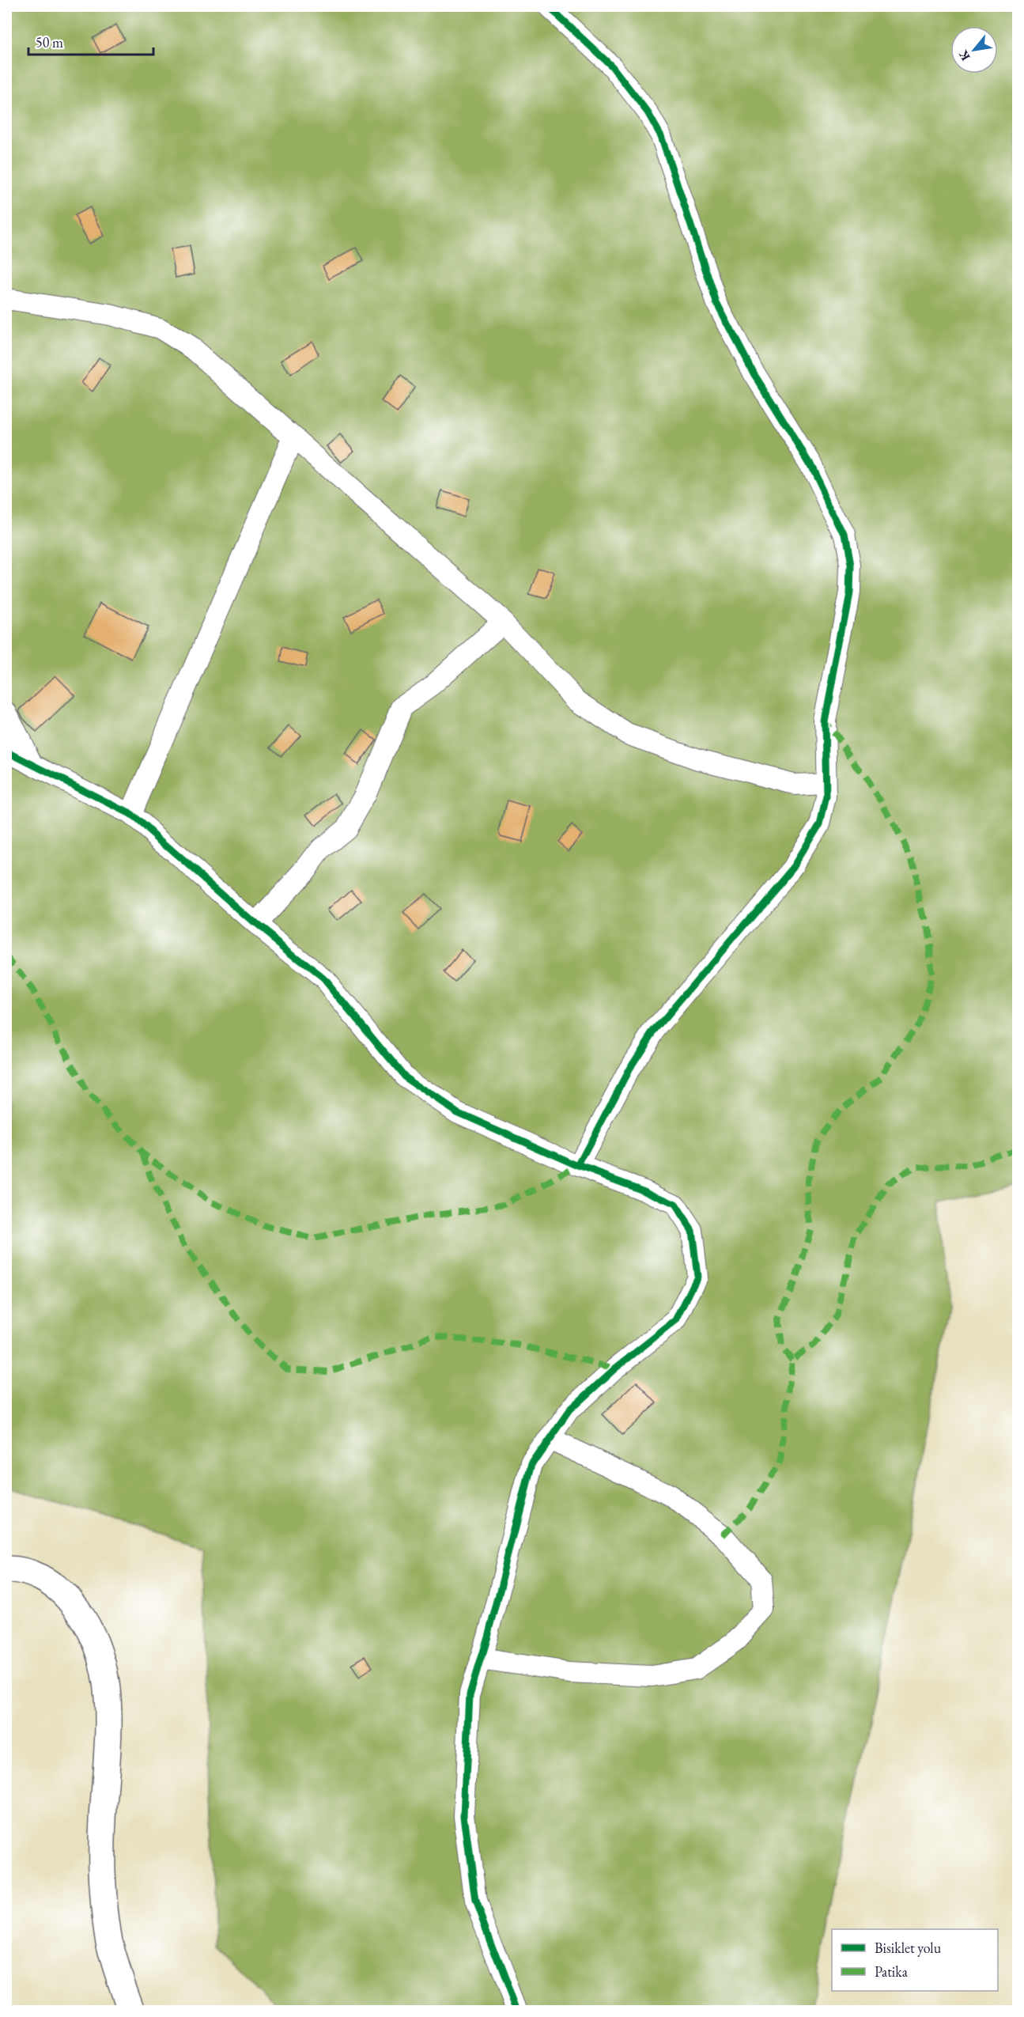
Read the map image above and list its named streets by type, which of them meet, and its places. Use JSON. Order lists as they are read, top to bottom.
{
  "legend": ["Bisiklet yolu", "Patika"],
  "scale_bar": "50 m",
  "north": "bottom left"
}
